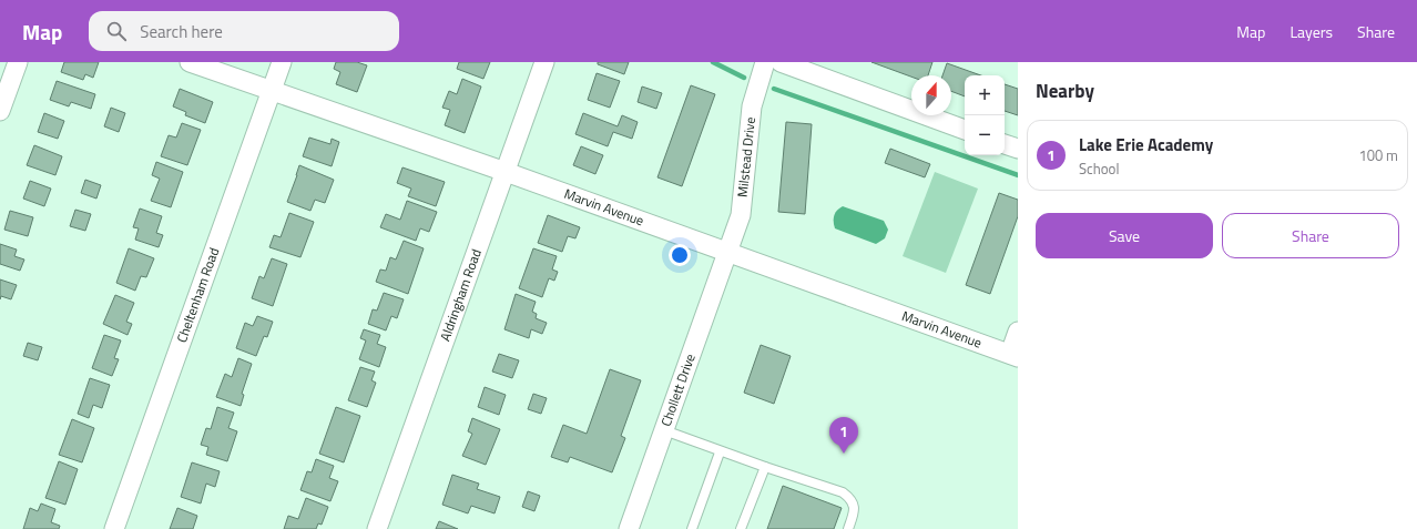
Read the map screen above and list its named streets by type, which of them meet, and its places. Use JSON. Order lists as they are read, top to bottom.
{
  "streets": {
    "street": [
      "Milstead Drive",
      "Marvin Avenue",
      "Cheltenham Road",
      "Aldringham Road",
      "Chollett Drive"
    ]
  },
  "crossings": [
    ["Milstead Drive", "Marvin Avenue"],
    ["Milstead Drive", "Chollett Drive"],
    ["Marvin Avenue", "Cheltenham Road"],
    ["Marvin Avenue", "Aldringham Road"],
    ["Marvin Avenue", "Chollett Drive"]
  ],
  "north": "top",
  "page": {
    "header": "Map",
    "search": "Search here",
    "nav": ["Map", "Layers", "Share"],
    "heading": "Nearby",
    "map_buttons": ["+", "−"],
    "list": [
      {
        "mark": "1",
        "name": "Lake Erie Academy",
        "note": "School",
        "value": "100 m"
      }
    ],
    "buttons": ["Save", "Share"],
    "pins": "1"
  }
}
